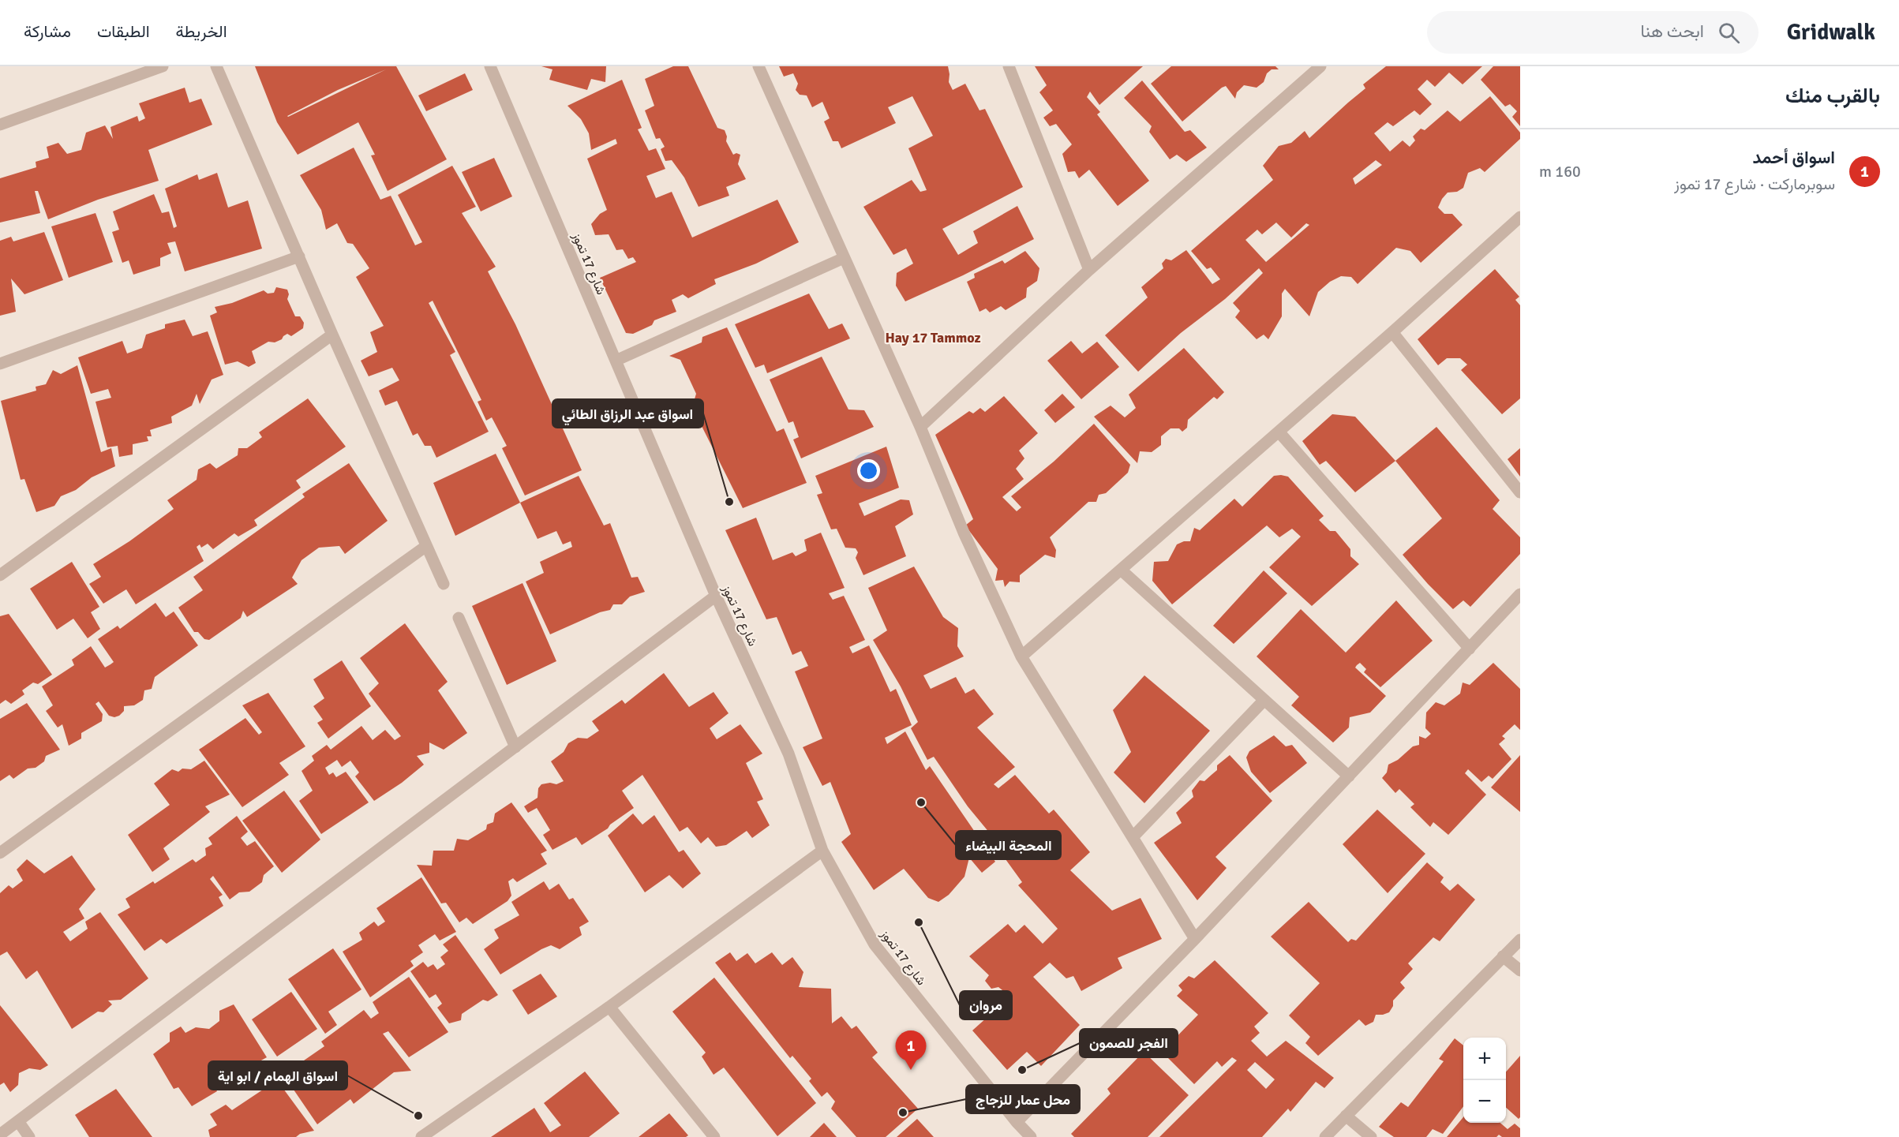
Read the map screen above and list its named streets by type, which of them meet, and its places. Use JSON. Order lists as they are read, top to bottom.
{
  "streets": {
    "street": ["شارع 17 تموز"]
  },
  "districts": ["Hay 17 Tammoz"],
  "places": [
    "اسواق عبد الرزاق الطائي",
    "المحجة البيضاء",
    "مروان",
    "الفجر للصمون",
    "محل عمار للزجاج",
    "اسواق الهمام / ابو اية"
  ],
  "page": {
    "header": "Gridwalk",
    "search": "ابحث هنا",
    "nav": ["الخريطة", "الطبقات", "مشاركة"],
    "heading": "بالقرب منك",
    "list": [
      {
        "mark": "1",
        "name": "اسواق أحمد",
        "note": "سوبرماركت · شارع 17 تموز",
        "value": "160 m"
      }
    ],
    "pins": "1",
    "map_buttons": ["+", "−"]
  }
}
